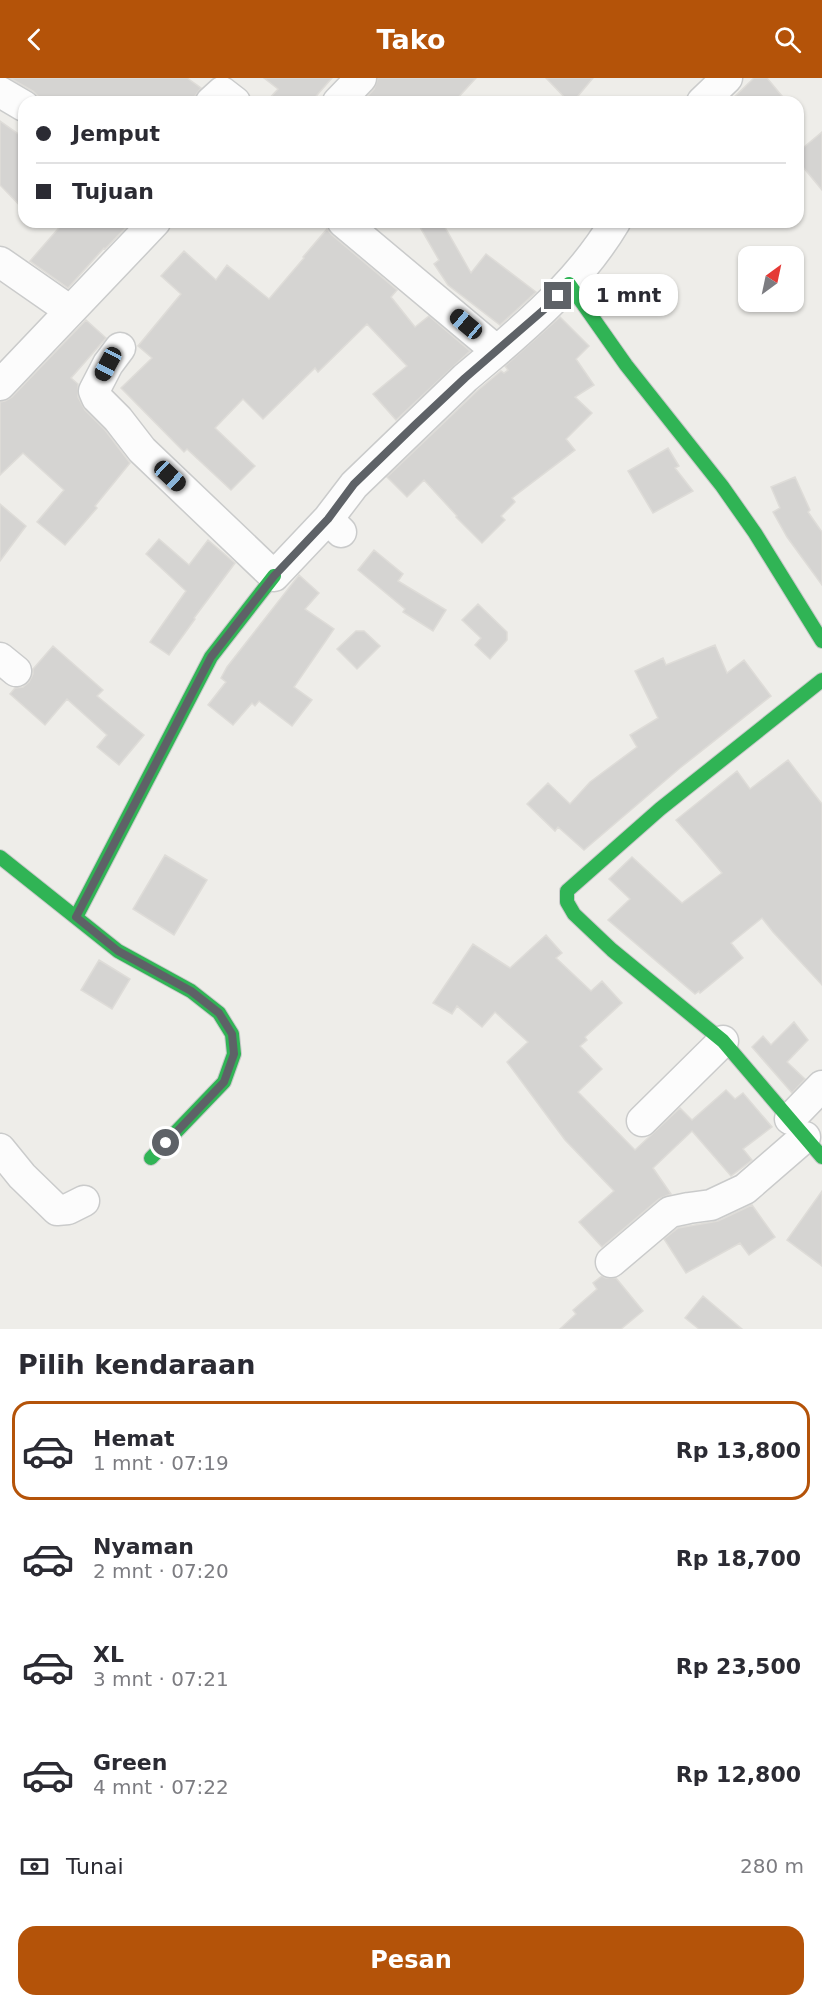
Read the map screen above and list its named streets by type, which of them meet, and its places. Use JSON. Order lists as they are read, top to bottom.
{
  "north": "top right",
  "page": {
    "header": "Tako",
    "banner": ["Jemput", "Tujuan"],
    "bubble": "1 mnt",
    "heading": "Pilih kendaraan",
    "list": [
      {
        "name": "Hemat",
        "note": "1 mnt · 07:19",
        "value": "Rp 13,800"
      },
      {
        "name": "Nyaman",
        "note": "2 mnt · 07:20",
        "value": "Rp 18,700"
      },
      {
        "name": "XL",
        "note": "3 mnt · 07:21",
        "value": "Rp 23,500"
      },
      {
        "name": "Green",
        "note": "4 mnt · 07:22",
        "value": "Rp 12,800"
      }
    ],
    "pay": ["Tunai", "280 m"],
    "buttons": "Pesan"
  }
}
